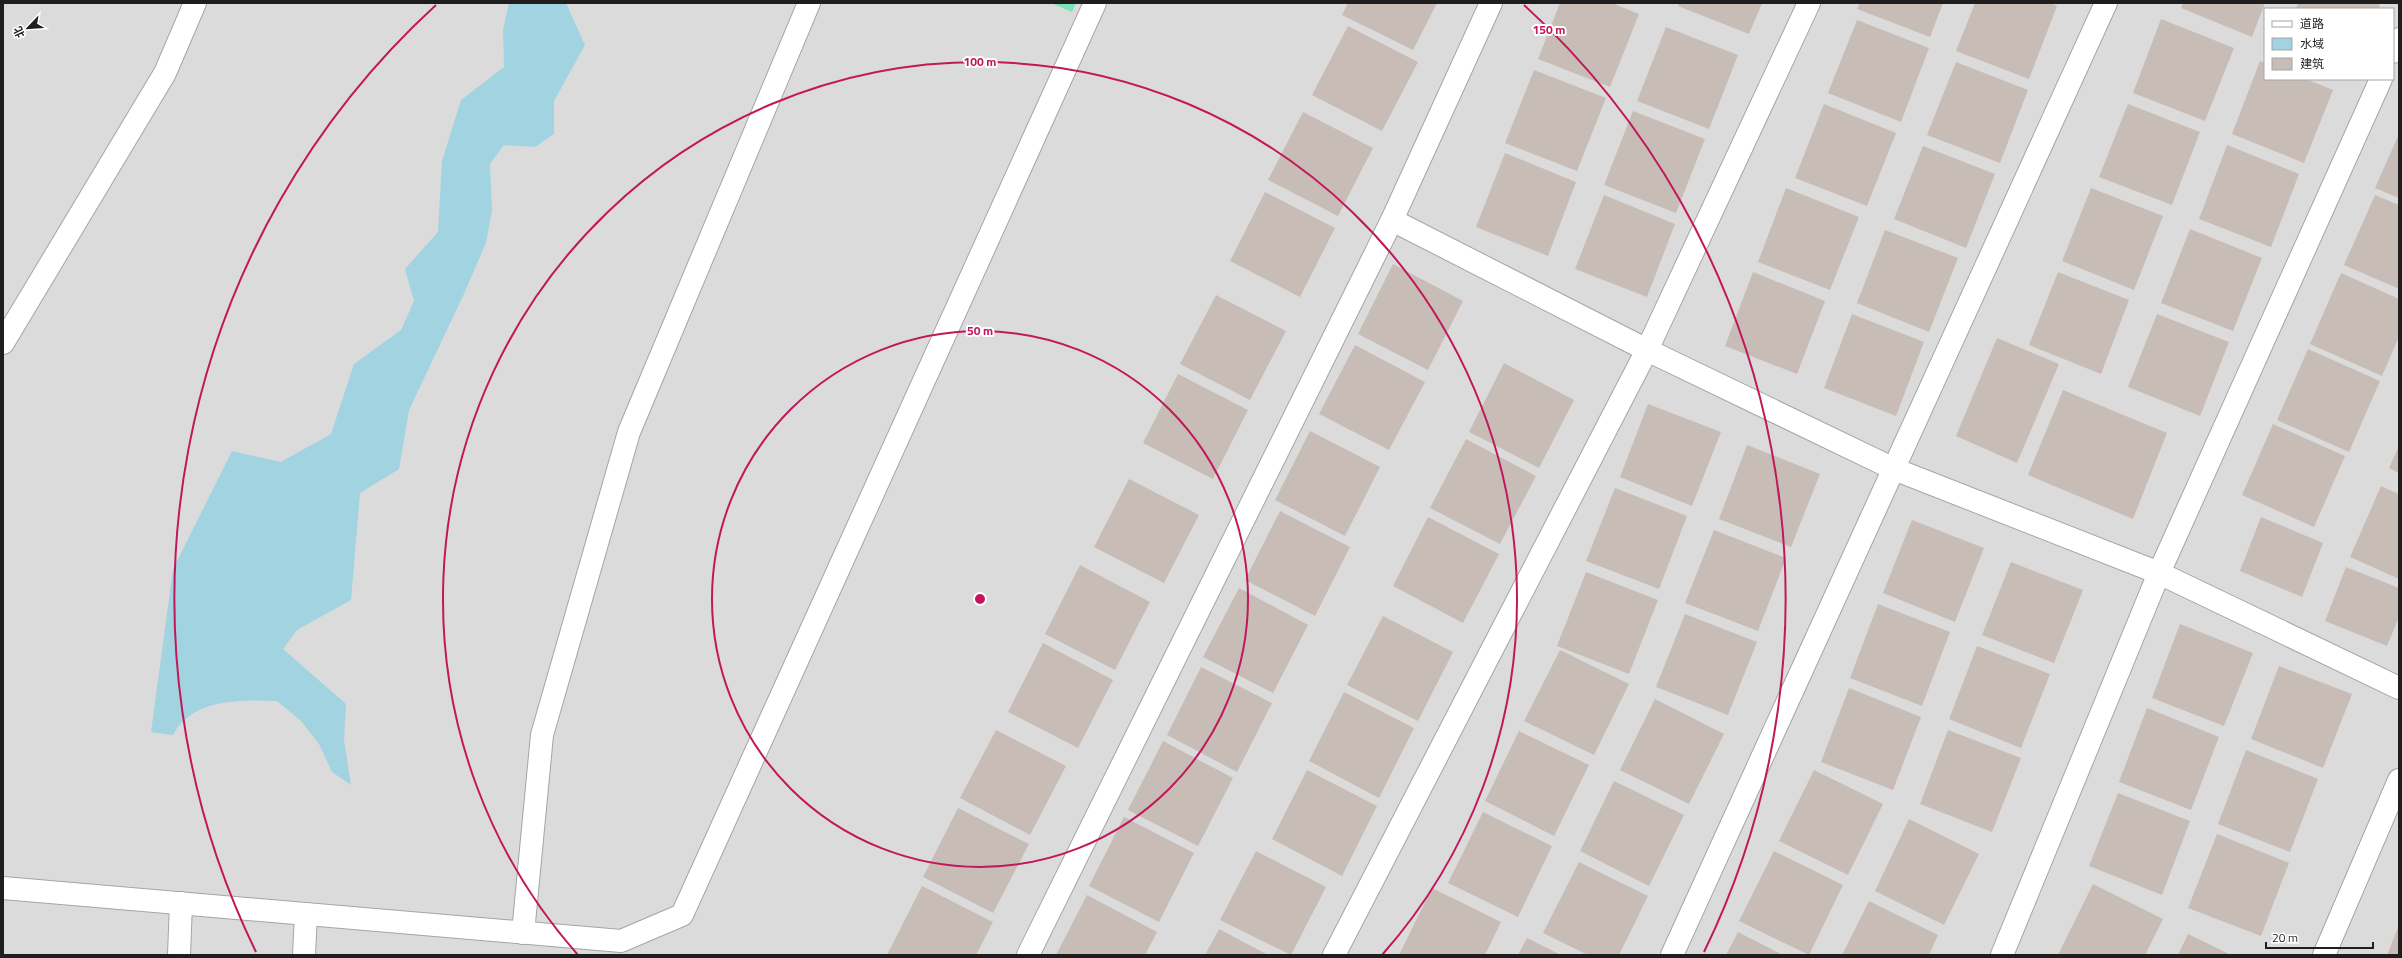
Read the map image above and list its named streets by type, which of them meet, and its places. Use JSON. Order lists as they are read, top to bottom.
{
  "legend": ["道路", "水域", "建筑"],
  "scale_bar": "20 m",
  "north": "bottom left",
  "rings": ["150 m", "100 m", "50 m"]
}
